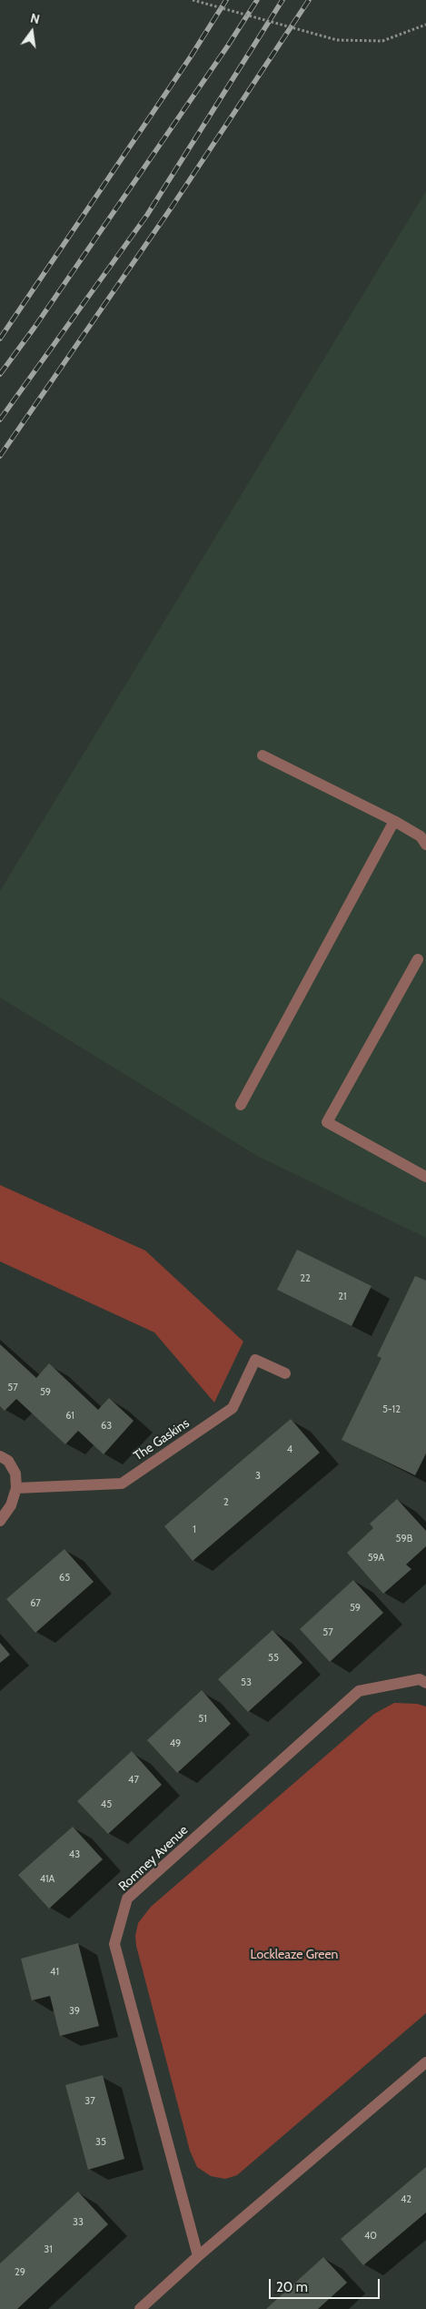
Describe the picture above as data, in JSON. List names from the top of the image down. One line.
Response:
{"streets":{"street":["The Gaskins","Romney Avenue"]},"parks":["Lockleaze Green"],"house_numbers":["22","21","57","59","5-12","61","63","4","3","2","1","59B","59A","65","67","59","57","55","53","51","49","47","45","43","41A","41","39","37","35","42","33","40","31","29"],"scale_bar":"20 m","north":"top"}
